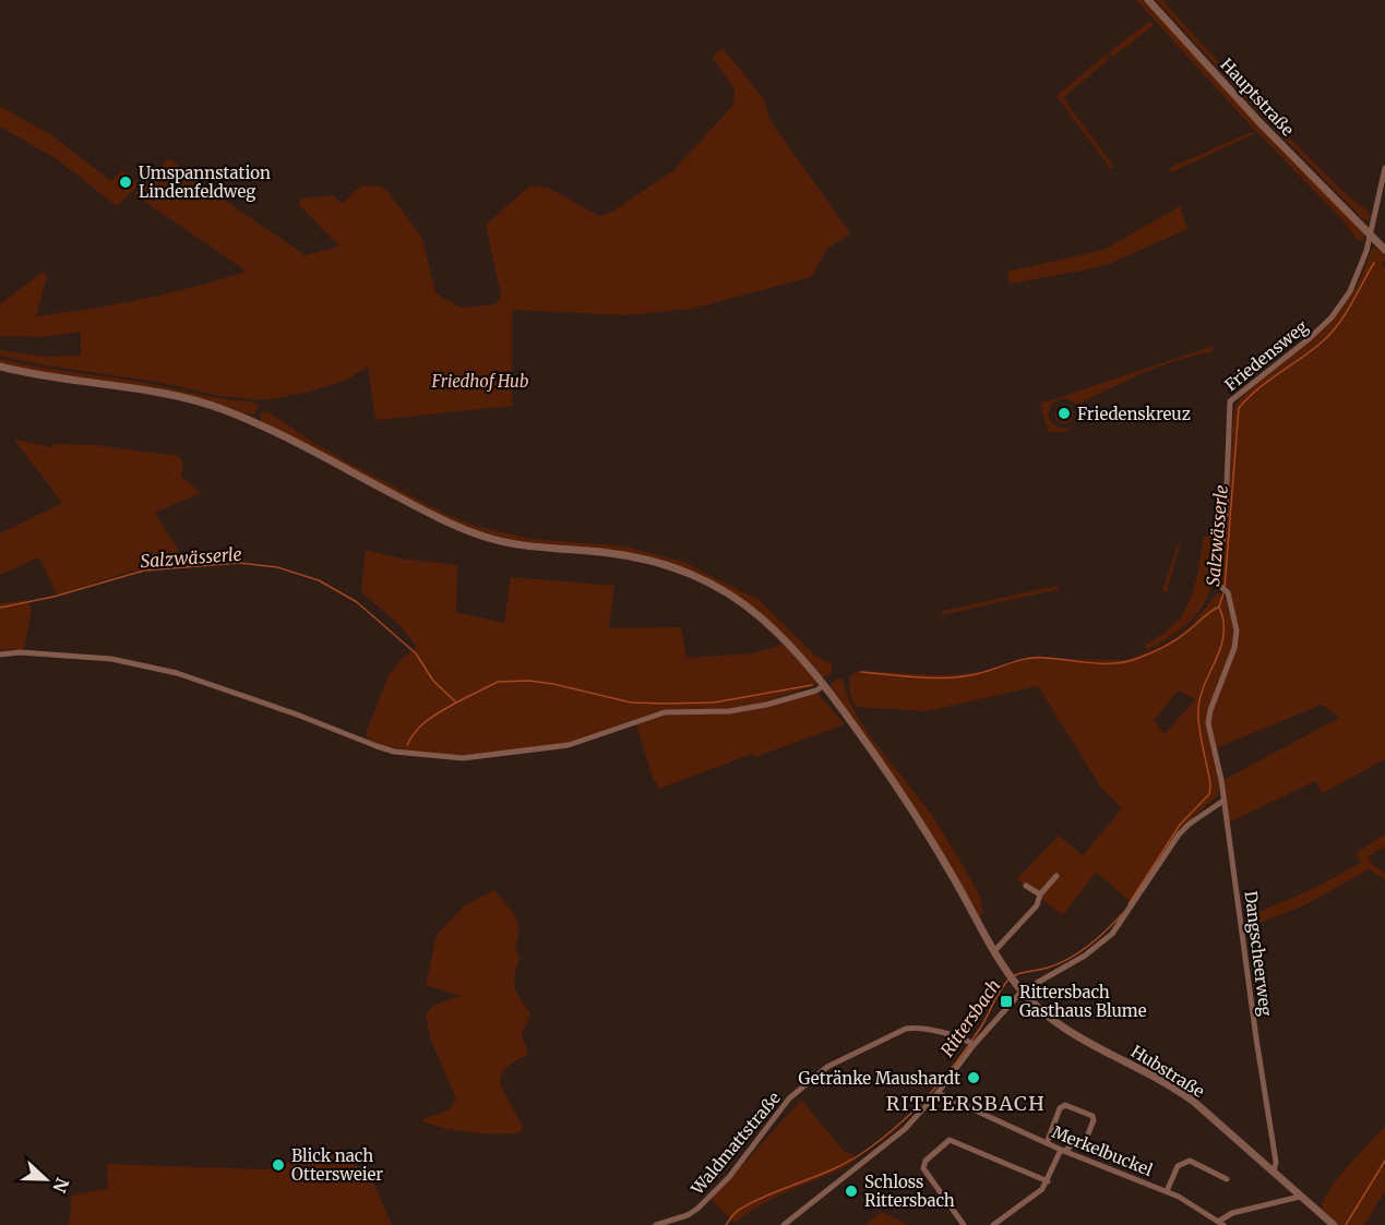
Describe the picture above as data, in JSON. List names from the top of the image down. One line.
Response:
{"streets":{"street":["Hauptstraße","Friedensweg","Dangscheerweg","Hubstraße","Waldmattstraße","Merkelbuckel"]},"crossings":[["Hauptstraße","Friedensweg"],["Friedensweg","Dangscheerweg"],["Dangscheerweg","Hubstraße"],["Hubstraße","Merkelbuckel"]],"districts":["RITTERSBACH"],"water":["Salzwässerle","Rittersbach"],"parks":["Friedhof Hub"],"places":{"other":["Umspannstation Lindenfeldweg","Friedenskreuz","Getränke Maushardt","Blick nach Ottersweier","Schloss Rittersbach"],"transit":["Rittersbach Gasthaus Blume"]},"north":"right"}
